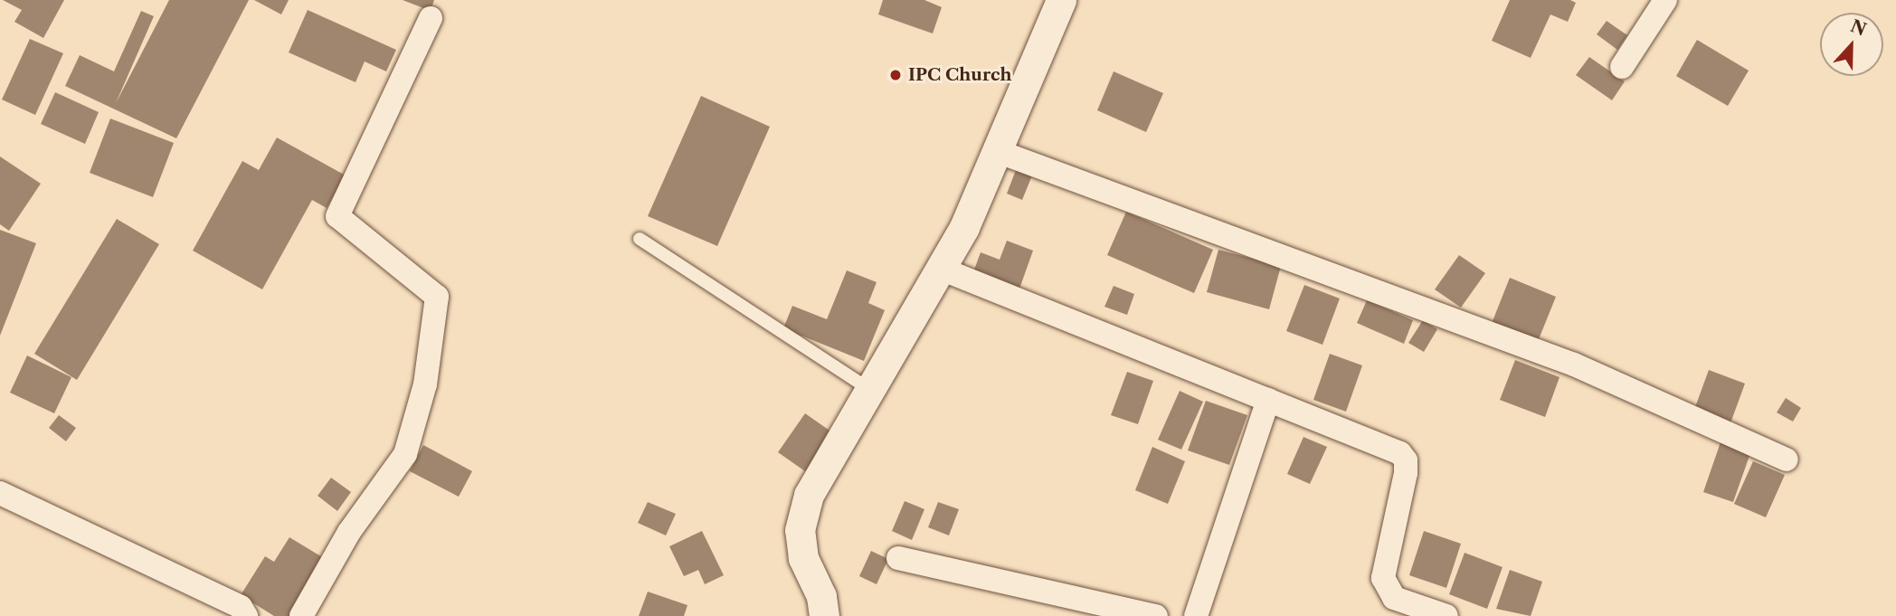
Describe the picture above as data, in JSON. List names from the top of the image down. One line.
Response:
{"places":["IPC Church"],"north":"top"}
